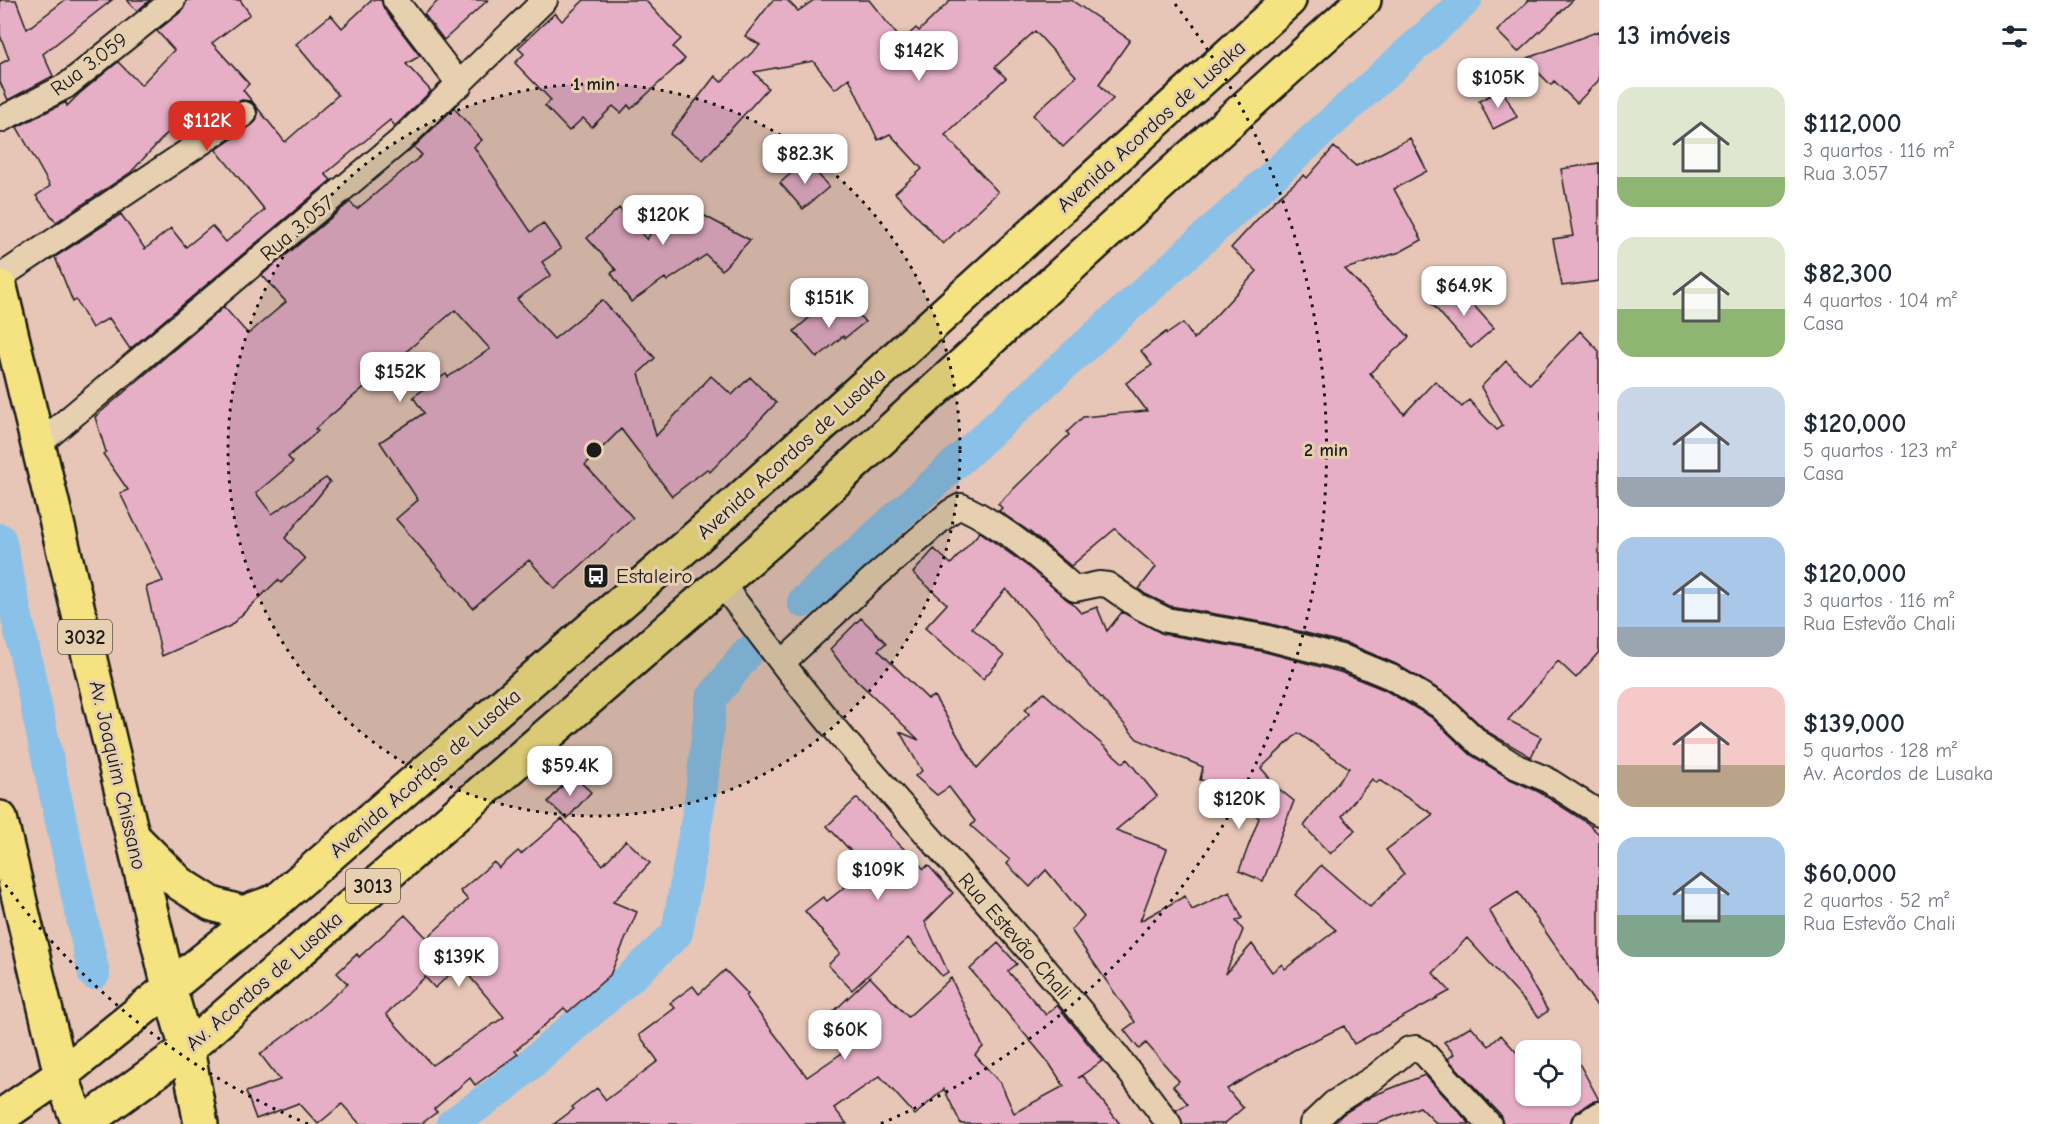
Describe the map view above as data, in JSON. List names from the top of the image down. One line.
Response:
{"streets":{"main road":["Avenida Acordos de Lusaka","3032","Av. Joaquim Chissano","3013","Av. Acordos de Lusaka"],"street":["Rua 3.059","Rua 3.057","Rua Estevão Chali"]},"crossings":[["Avenida Acordos de Lusaka","Av. Joaquim Chissano"],["Rua 3.057","Av. Joaquim Chissano"],["Av. Joaquim Chissano","Av. Acordos de Lusaka"],["Rua Estevão Chali","Av. Acordos de Lusaka"]],"places":{"bus stop":["Estaleiro"]},"page":{"heading":"13 imóveis","price":["$142K","$105K","$112K","$82.3K","$120K","$64.9K","$151K","$152K","$59.4K","$120K","$109K","$139K","$60K"],"list":[{"name":"$112,000","note":"3 quartos · 116 m² · Rua 3.057"},{"name":"$82,300","note":"4 quartos · 104 m² · Casa"},{"name":"$120,000","note":"5 quartos · 123 m² · Casa"},{"name":"$120,000","note":"3 quartos · 116 m² · Rua Estevão Chali"},{"name":"$139,000","note":"5 quartos · 128 m² · Av. Acordos de Lusaka"},{"name":"$60,000","note":"2 quartos · 52 m² · Rua Estevão Chali"}]},"rings":["1 min","2 min"]}
